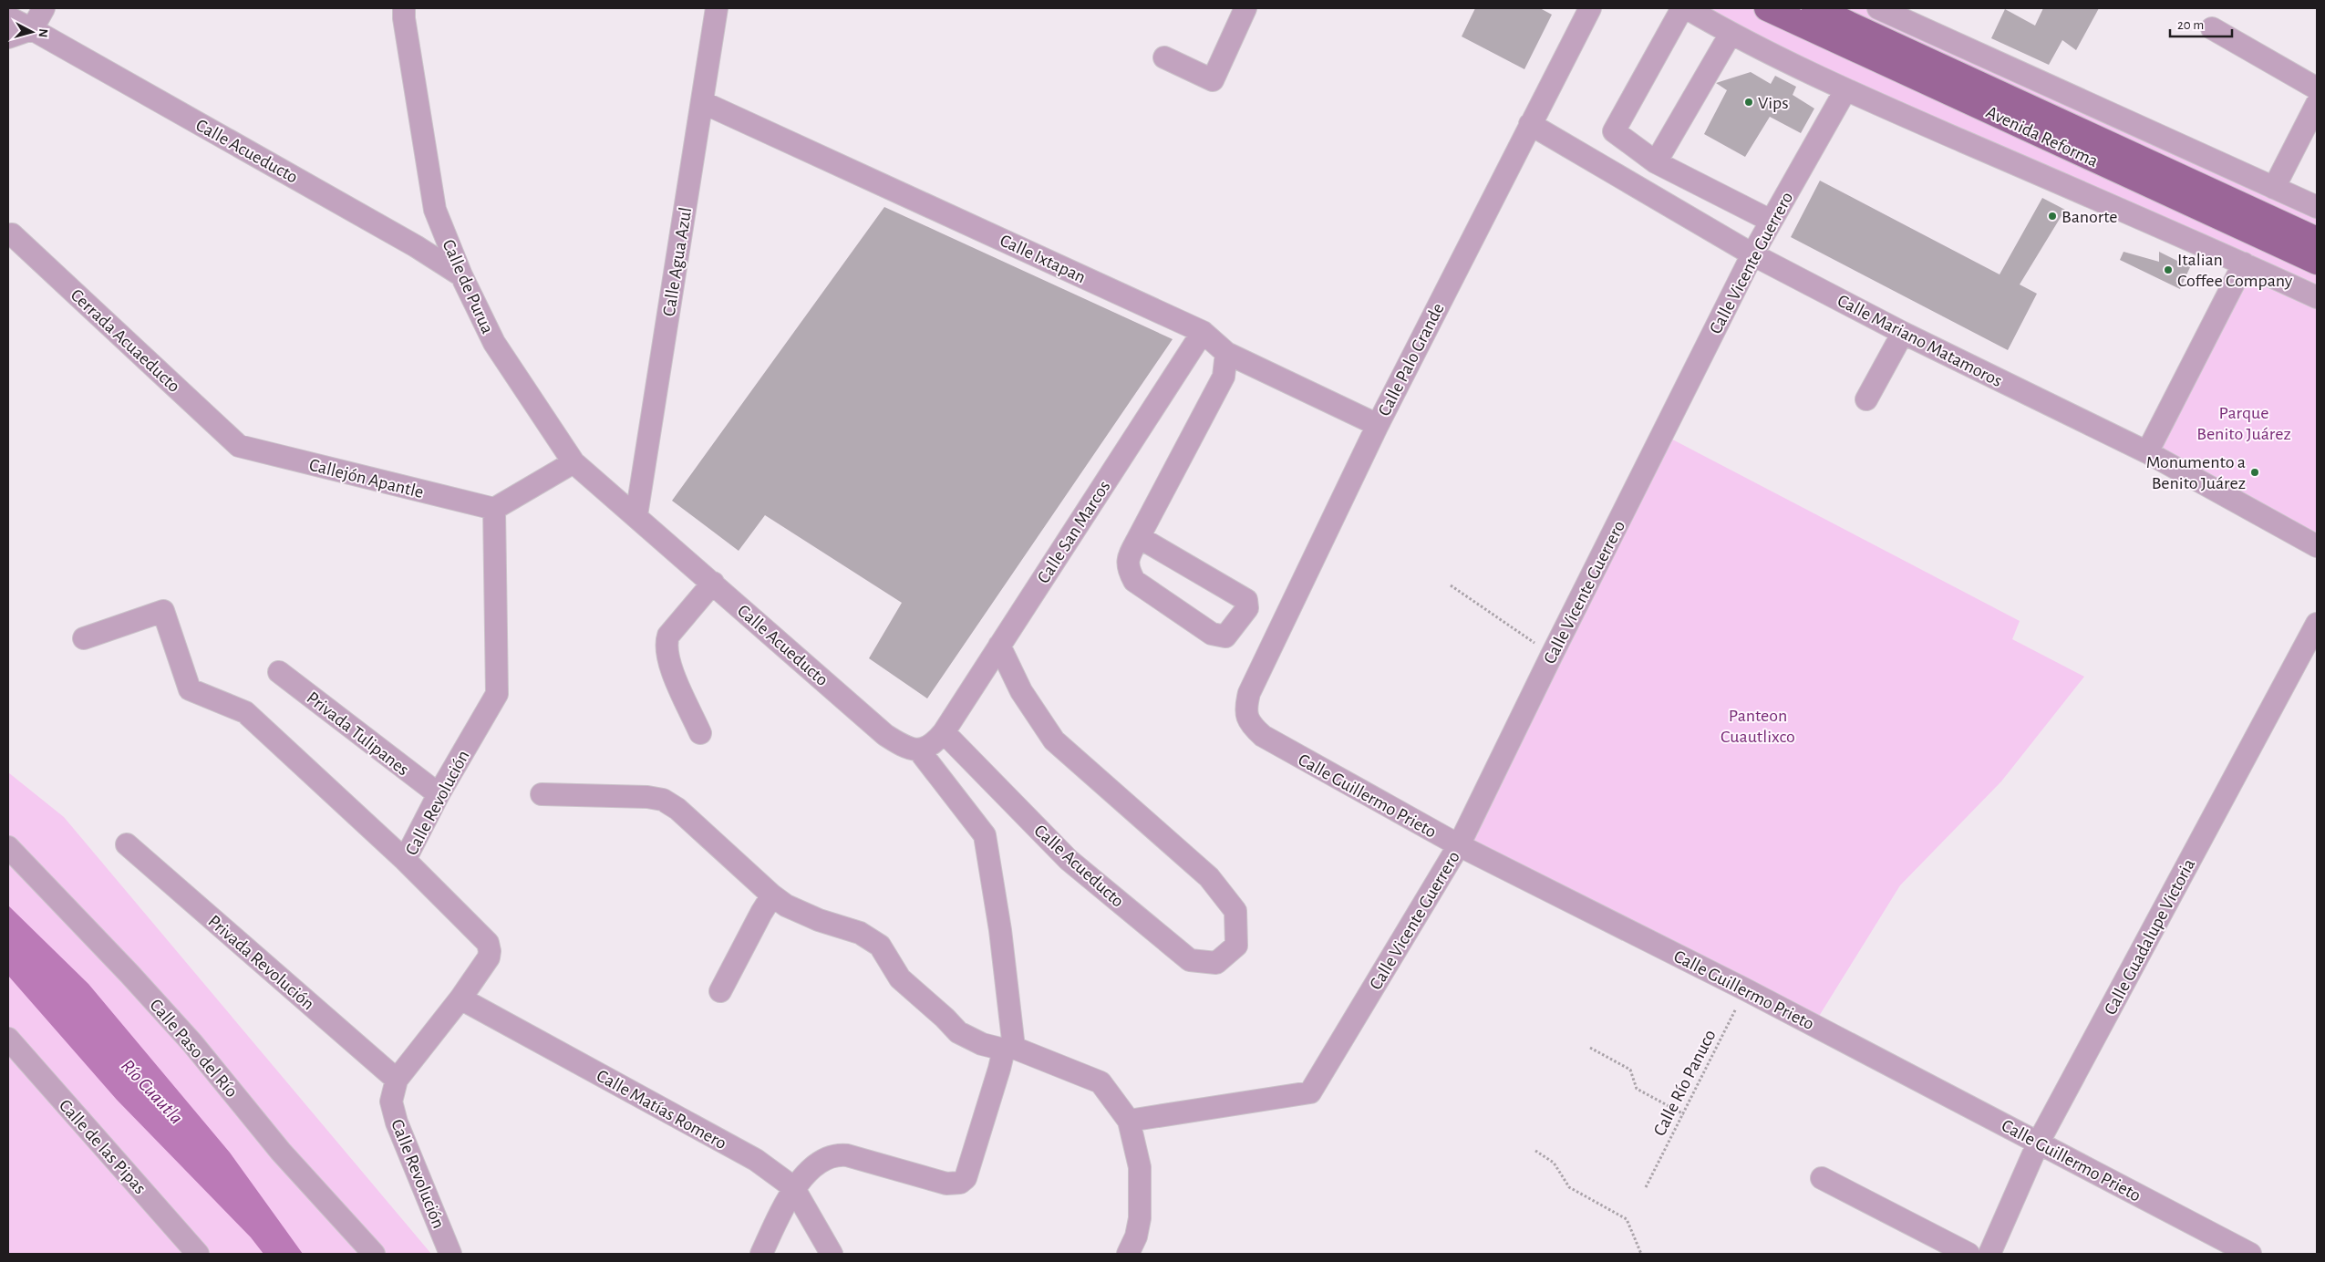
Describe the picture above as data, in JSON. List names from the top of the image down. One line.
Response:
{"streets":{"main road":["Avenida Reforma"],"street":["Calle Acueducto","Calle Ixtapan","Calle Agua Azul","Calle Vicente Guerrero","Calle de Purua","Cerrada Acuaeducto","Calle Mariano Matamoros","Calle Palo Grande","Callejón Apantle","Calle San Marcos","Privada Tulipanes","Calle Guillermo Prieto","Calle Revolución","Calle Guadalupe Victoria","Privada Revolución","Calle Paso del Río","Calle Matías Romero","Calle de las Pipas"],"path":["Calle Río Panuco"]},"crossings":[["Calle Acueducto","Calle Agua Azul"],["Calle Acueducto","Calle de Purua"],["Calle Acueducto","Calle San Marcos"],["Calle Ixtapan","Calle Agua Azul"],["Calle Ixtapan","Calle Palo Grande"],["Calle Ixtapan","Calle San Marcos"],["Calle Agua Azul","Calle de Purua"],["Calle Vicente Guerrero","Calle Mariano Matamoros"],["Calle Vicente Guerrero","Calle Guillermo Prieto"],["Cerrada Acuaeducto","Callejón Apantle"],["Calle Mariano Matamoros","Calle Palo Grande"],["Calle Palo Grande","Calle Guillermo Prieto"],["Callejón Apantle","Calle Revolución"],["Privada Tulipanes","Calle Revolución"],["Calle Guillermo Prieto","Calle Guadalupe Victoria"],["Calle Guillermo Prieto","Calle Río Panuco"],["Calle Revolución","Privada Revolución"],["Calle Revolución","Calle Matías Romero"]],"water":["Río Cuautla"],"parks":["Parque Benito Juárez","Panteon Cuautlixco"],"places":["Vips","Banorte","Italian Coffee Company","Monumento a Benito Juárez"],"scale_bar":"20 m","north":"right"}
